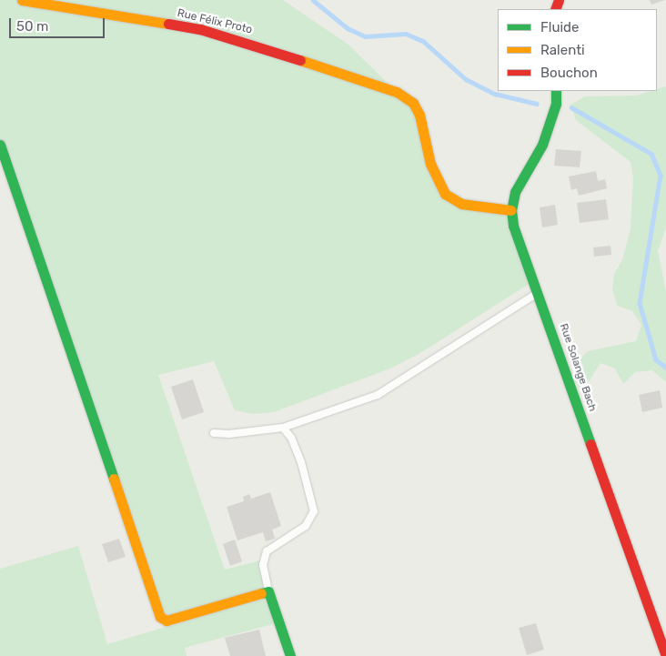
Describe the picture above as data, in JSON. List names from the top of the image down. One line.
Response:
{"streets":{"street":["Rue Félix Proto","Rue Solange Bach"]},"crossings":[["Rue Félix Proto","Rue Solange Bach"]],"legend":["Fluide","Ralenti","Bouchon"],"scale_bar":"50 m"}
